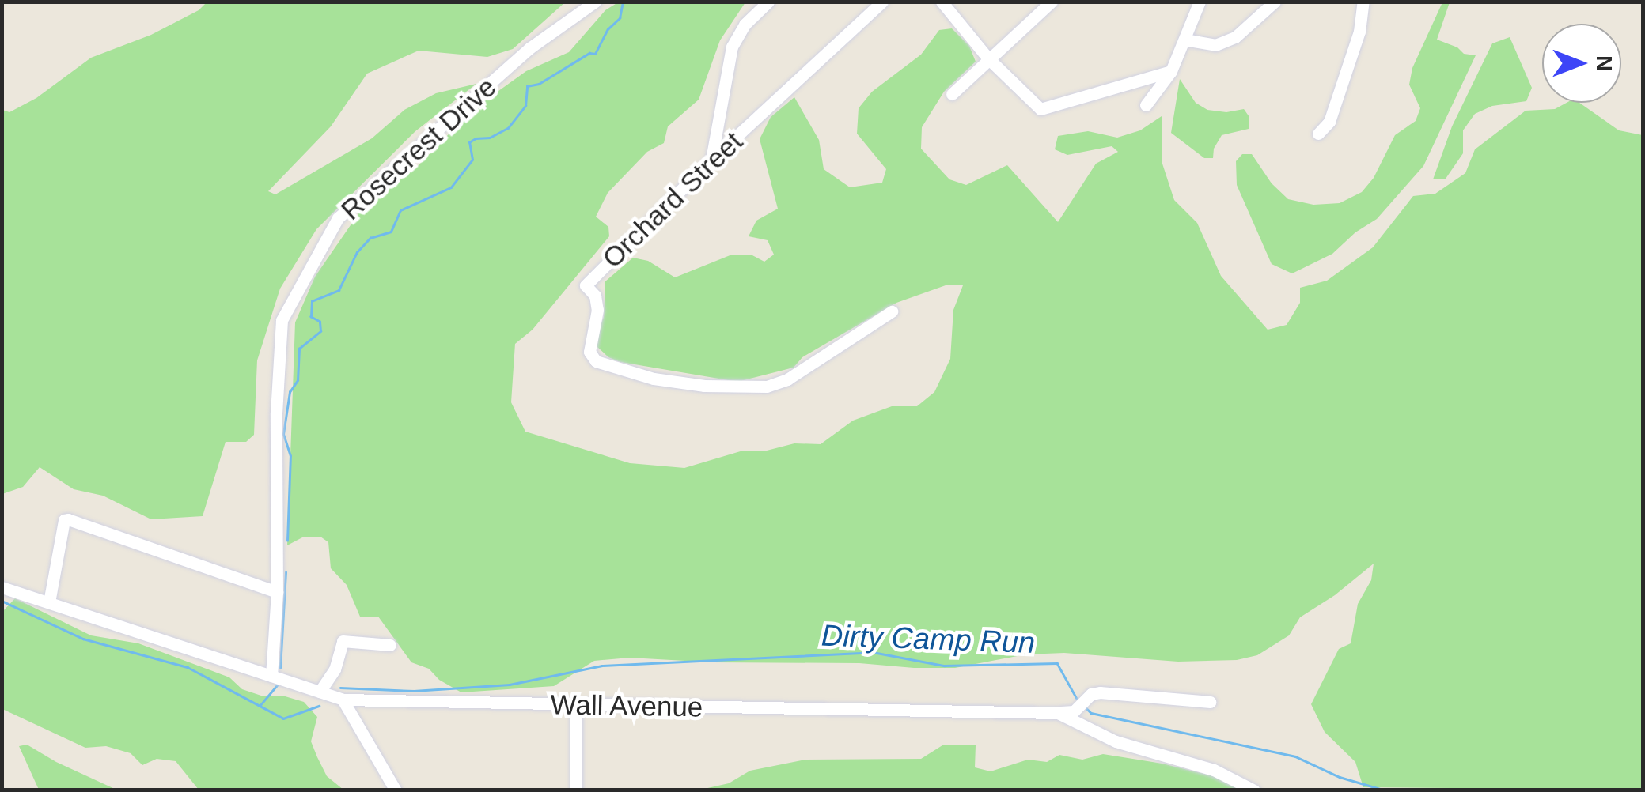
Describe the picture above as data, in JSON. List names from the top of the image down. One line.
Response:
{"streets":{"street":["Rosecrest Drive","Orchard Street","Wall Avenue"]},"crossings":[["Rosecrest Drive","Wall Avenue"]],"water":["Dirty Camp Run"],"north":"right"}
